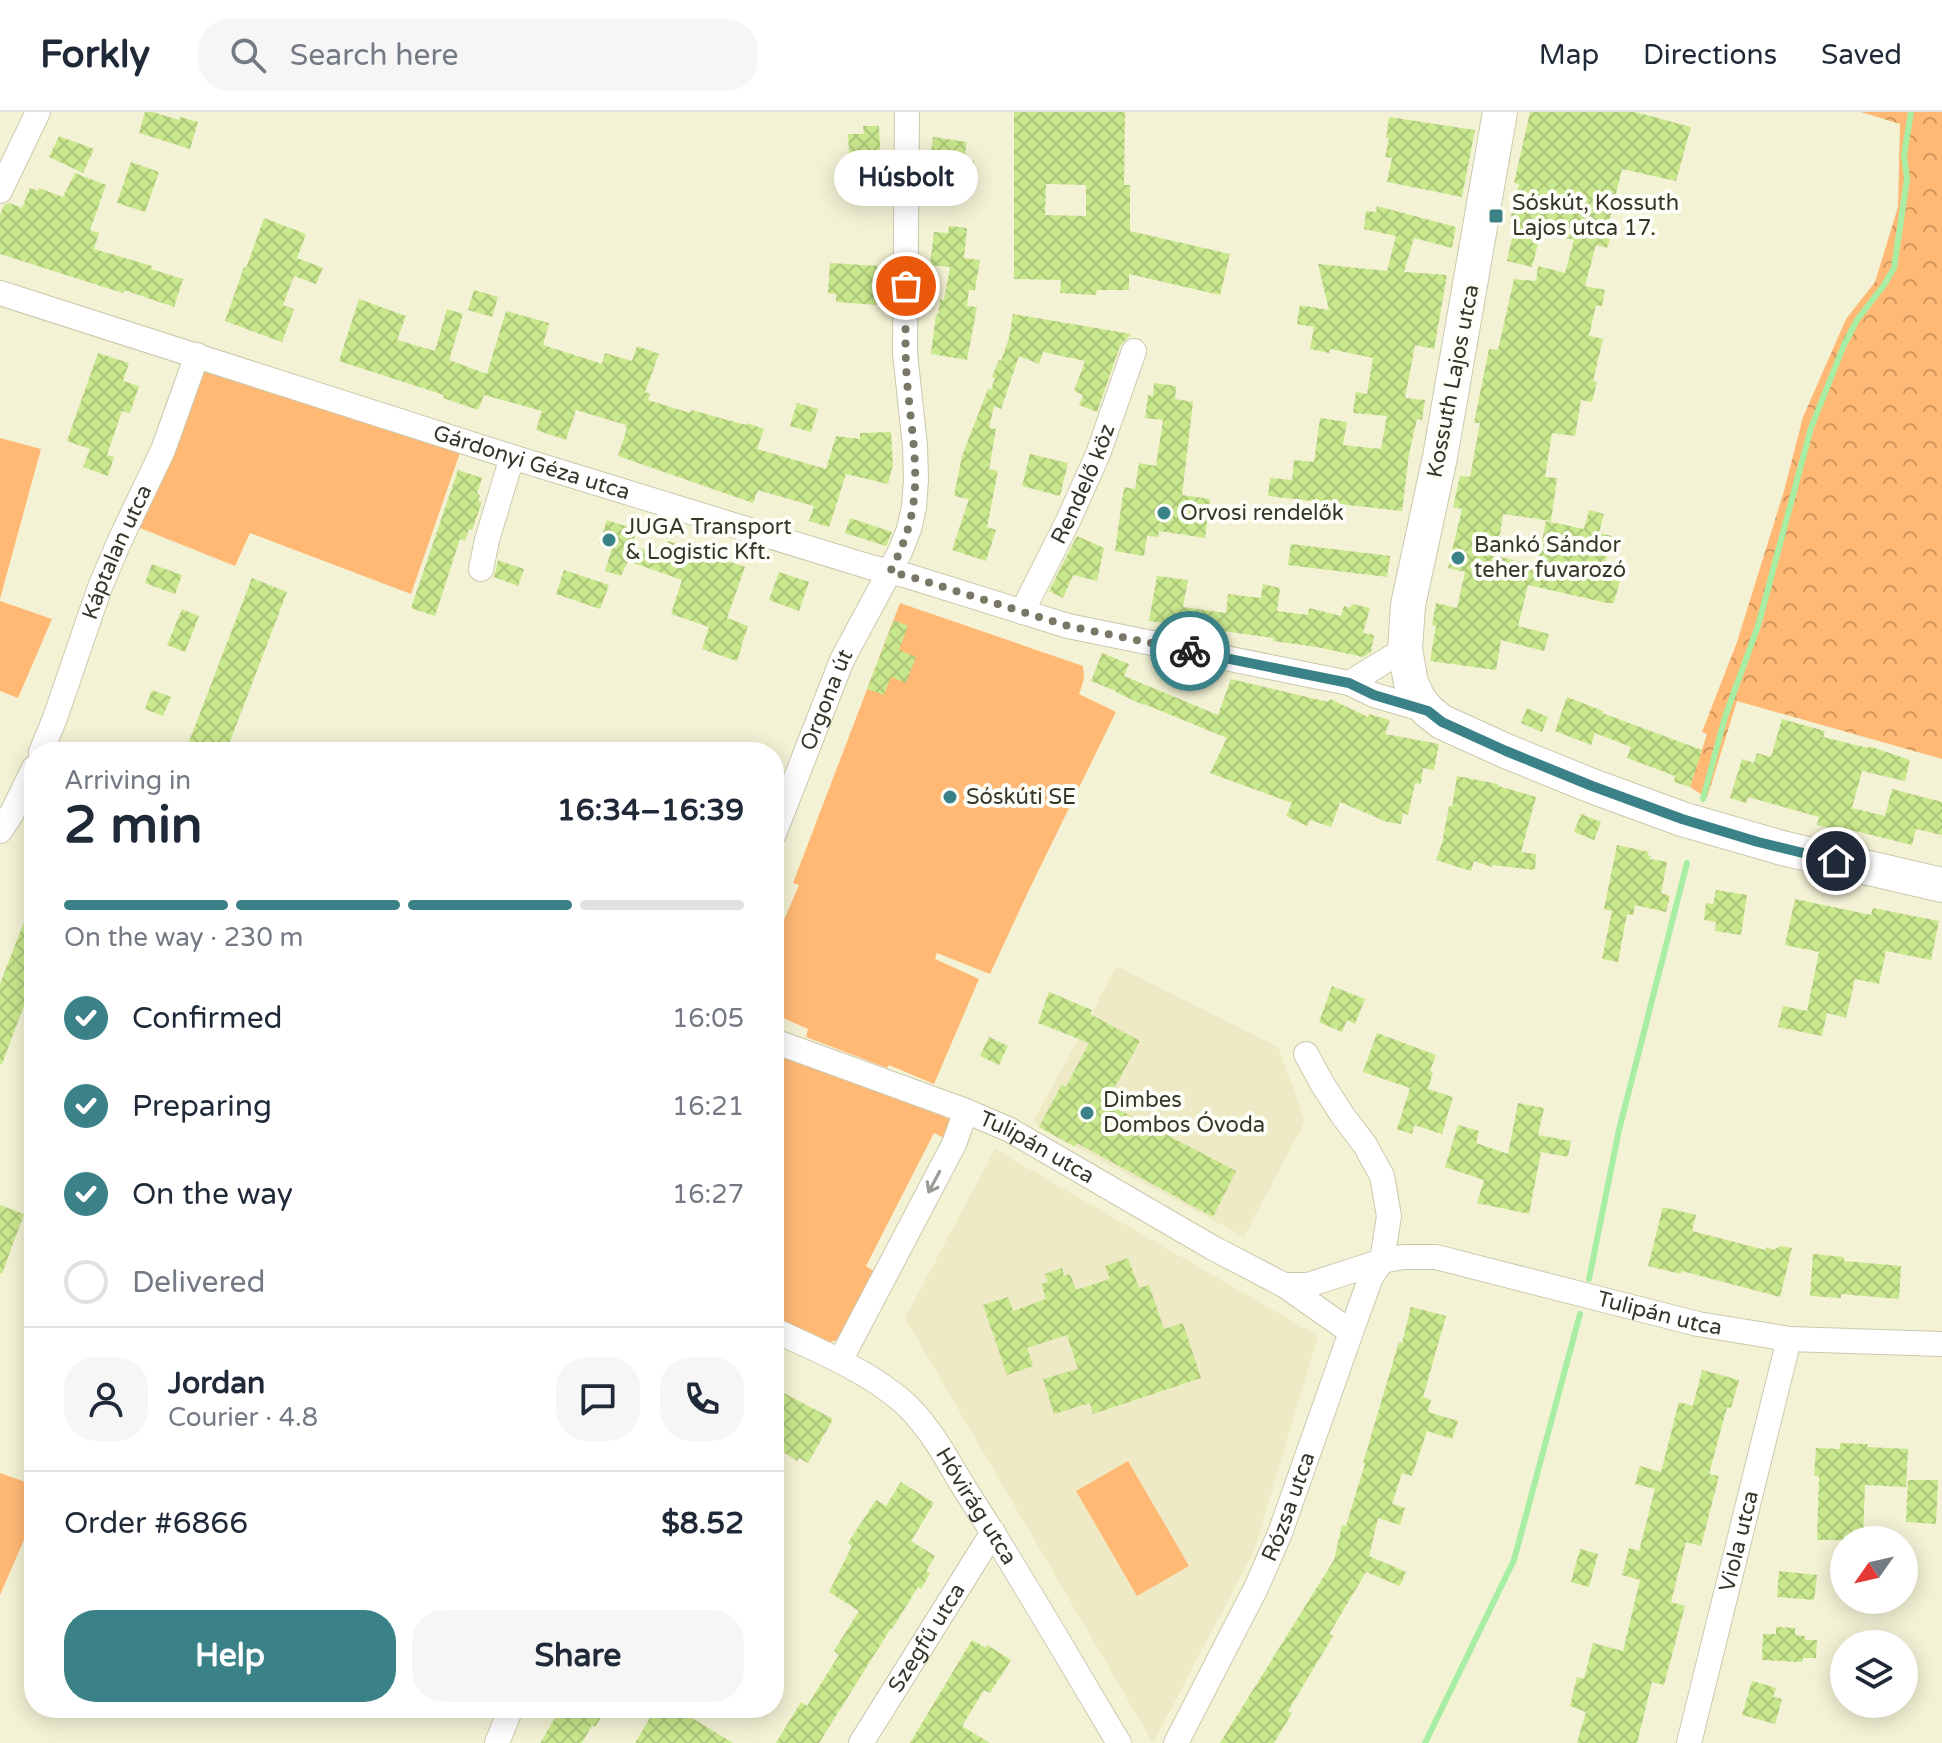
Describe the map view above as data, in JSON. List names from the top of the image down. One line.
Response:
{"streets":{"street":["Kossuth Lajos utca","Gárdonyi Géza utca","Rendelő köz","Káptalan utca","Orgona út","Tulipán utca","Rózsa utca","Hóvirág utca","Viola utca","Szegfű utca"]},"crossings":[["Kossuth Lajos utca","Gárdonyi Géza utca"],["Gárdonyi Géza utca","Rendelő köz"],["Gárdonyi Géza utca","Káptalan utca"],["Gárdonyi Géza utca","Orgona út"],["Tulipán utca","Rózsa utca"],["Tulipán utca","Viola utca"],["Hóvirág utca","Szegfű utca"]],"places":{"transit":["Sóskút, Kossuth Lajos utca 17."],"other":["Húsbolt","Orvosi rendelők","JUGA Transport & Logistic Kft.","Bankó Sándor teher fuvarozó","Sóskúti SE","Dimbes Dombos Óvoda"]},"north":"bottom left","page":{"header":"Forkly","search":"Search here","nav":["Map","Directions","Saved"],"bubble":"Húsbolt","heading":["2 min","Arriving in","16:34–16:39"],"panel":["Jordan","Courier · 4.8","Order #6866","$8.52"],"bar":"On the way · 230 m","list":[["Confirmed","16:05"],["Preparing","16:21"],["On the way","16:27"],"Delivered"],"buttons":["Help","Share"]}}
